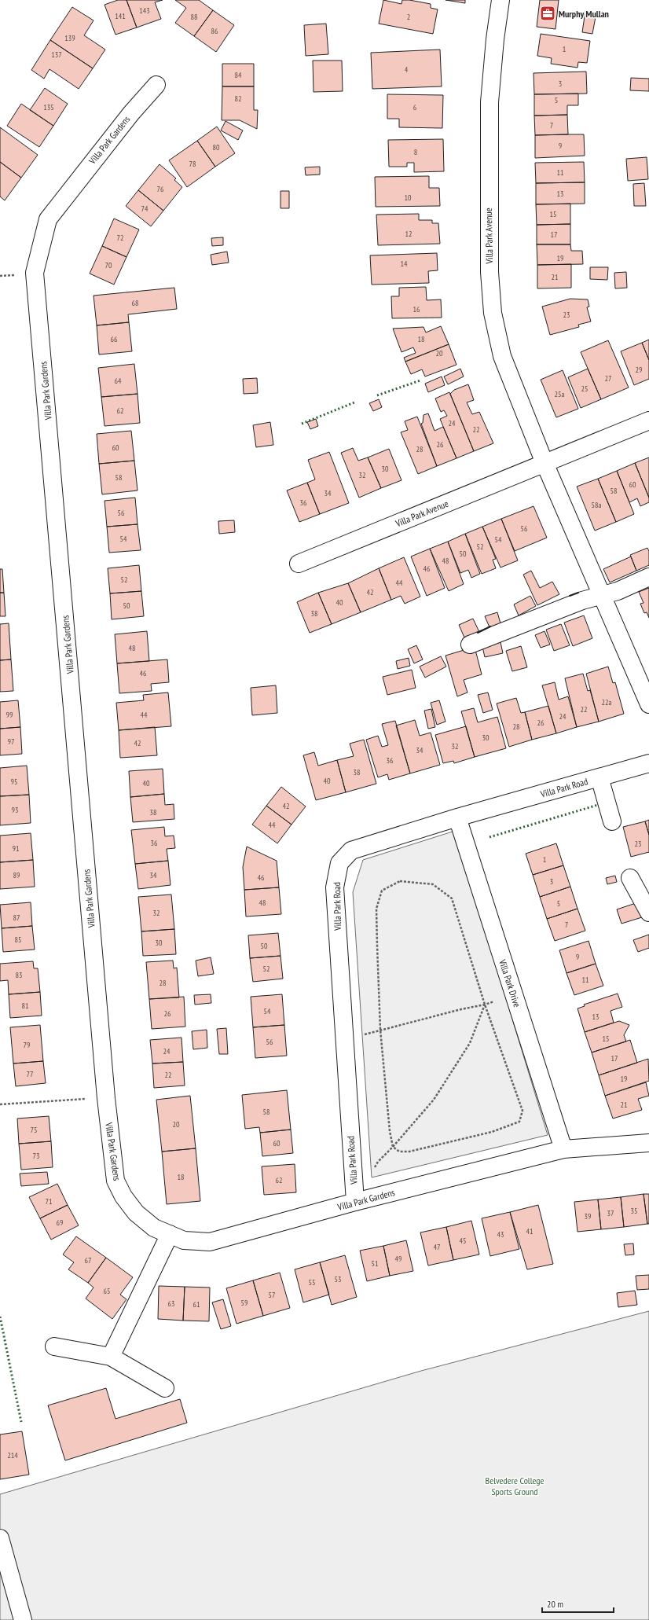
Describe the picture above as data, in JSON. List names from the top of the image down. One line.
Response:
{"streets":{"street":["Villa Park Gardens","Villa Park Avenue","Villa Park Road","Villa Park Drive"]},"crossings":[["Villa Park Gardens","Villa Park Road"],["Villa Park Gardens","Villa Park Drive"],["Villa Park Road","Villa Park Drive"]],"parks":["Belvedere College Sports Ground"],"places":{"office":["Murphy Mullan"]},"house_numbers":["143","141","88","2","86","139","1","137","4","84","3","82","5","135","6","7","9","80","8","78","11","76","13","10","74","15","12","17","72","19","14","70","21","68","16","23","66","18","20","29","27","64","25","25a","62","24","22","26","60","28","30","32","58","60","58","34","36","58a","56","56","54","54","52","50","48","46","52","44","42","40","50","38","48","46","22a","22","99","44","24","26","28","30","97","42","32","34","36","38","40","95","40","42","93","38","44","36","23","91","1","89","34","46","3","48","5","32","87","7","85","30","50","9","52","83","11","28","81","54","26","13","15","56","79","24","17","77","22","19","21","58","20","75","60","73","18","62","71","35","37","39","69","41","43","45","47","49","67","51","53","55","65","57","59","63","61","214"],"scale_bar":"20 m"}
